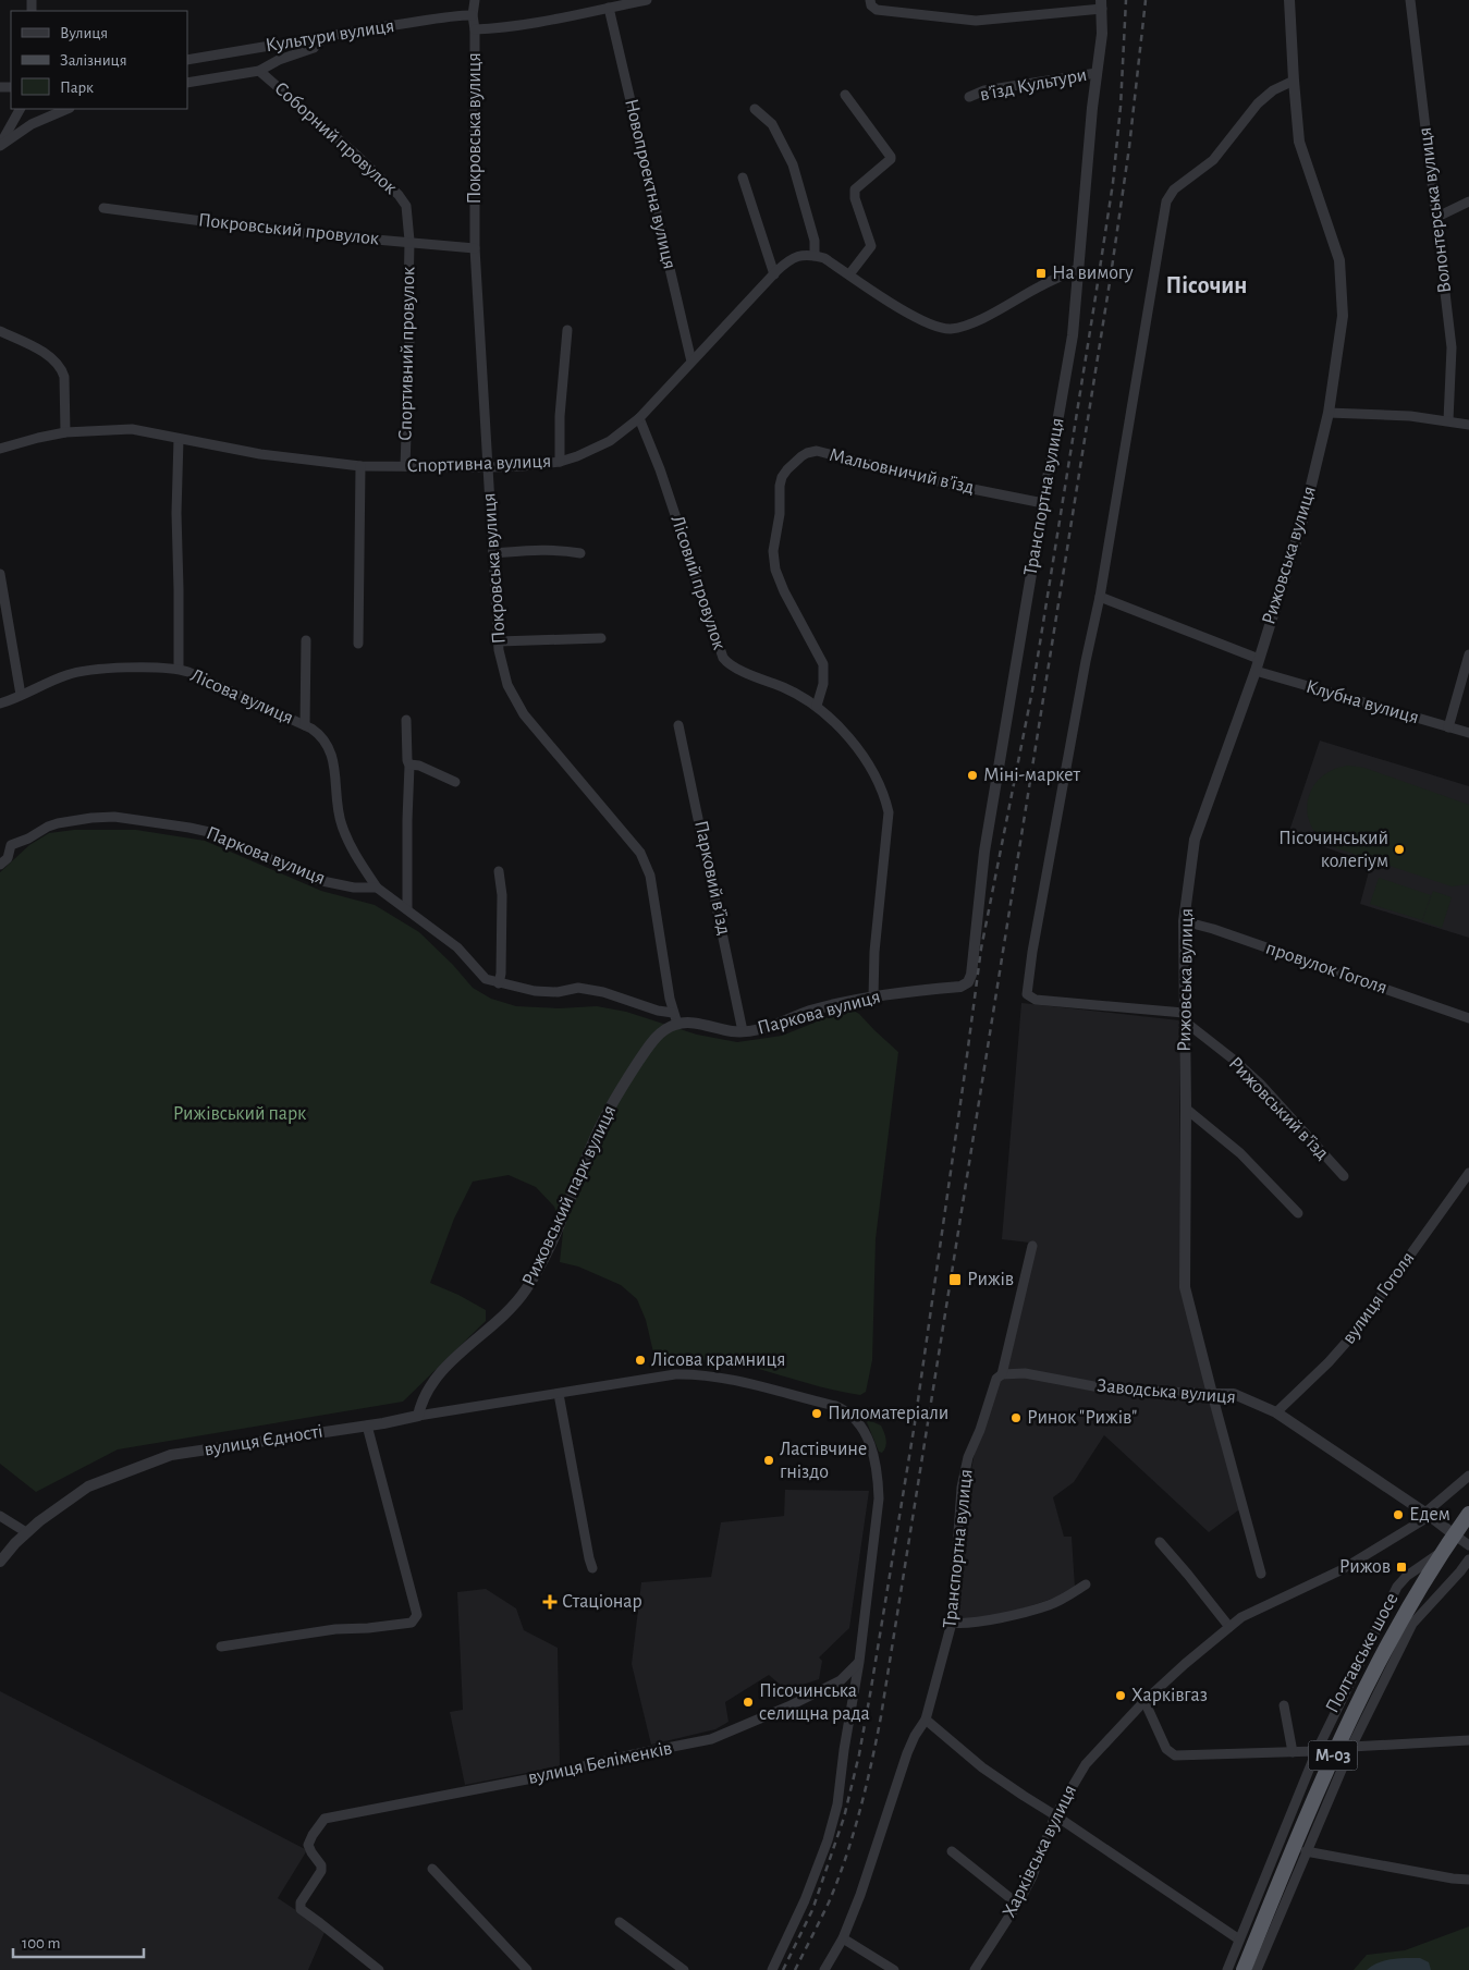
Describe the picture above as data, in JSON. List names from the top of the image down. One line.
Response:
{"streets":{"highway":["Полтавське шосе","М-03"],"street":["Культури вулиця","в’їзд Культури","Покровська вулиця","Соборний провулок","Новопроектна вулиця","Волонтерська вулиця","Покровський провулок","Спортивний провулок","Спортивна вулиця","Мальовничий в’їзд","Транспортна вулиця","Рижовська вулиця","Лісовий провулок","Лісова вулиця","Клубна вулиця","Паркова вулиця","Парковий в’їзд","провулок Гоголя","Рижовський в’їзд","Рижовський парк вулиця","вулиця Гоголя","Заводська вулиця","вулиця Єдності","вулиця Беліменків","Харківська вулиця"]},"crossings":[["Культури вулиця","Покровська вулиця"],["Культури вулиця","Соборний провулок"],["в’їзд Культури","Транспортна вулиця"],["Покровська вулиця","Покровський провулок"],["Покровська вулиця","Спортивна вулиця"],["Покровська вулиця","Паркова вулиця"],["Покровська вулиця","Рижовський парк вулиця"],["Соборний провулок","Покровський провулок"],["Соборний провулок","Спортивний провулок"],["Новопроектна вулиця","Спортивна вулиця"],["Покровський провулок","Спортивний провулок"],["Спортивний провулок","Спортивна вулиця"],["Спортивна вулиця","Лісовий провулок"],["Мальовничий в’їзд","Транспортна вулиця"],["Мальовничий в’їзд","Лісовий провулок"],["Транспортна вулиця","Паркова вулиця"],["Транспортна вулиця","Заводська вулиця"],["Рижовська вулиця","Клубна вулиця"],["Рижовська вулиця","провулок Гоголя"],["Рижовська вулиця","Рижовський в’їзд"],["Рижовська вулиця","Заводська вулиця"],["Лісовий провулок","Паркова вулиця"],["Лісова вулиця","Паркова вулиця"],["Паркова вулиця","Парковий в’їзд"],["Паркова вулиця","Рижовський парк вулиця"],["Рижовський парк вулиця","вулиця Єдності"],["вулиця Гоголя","Заводська вулиця"],["Заводська вулиця","Полтавське шосе"],["Заводська вулиця","Харківська вулиця"],["вулиця Єдності","вулиця Беліменків"]],"districts":["Пісочин"],"parks":["Рижівський парк"],"places":{"transit":["На вимогу","Рижів","Рижов"],"other":["Міні-маркет","Пісочинський колегіум","Лісова крамниця","Пиломатеріали","Ринок \"Рижів\"","Ластівчине гніздо","Едем","Харківгаз","Пісочинська селищна рада"],"health":["Стаціонар"]},"legend":["Вулиця","Залізниця","Парк"],"scale_bar":"100 m"}
